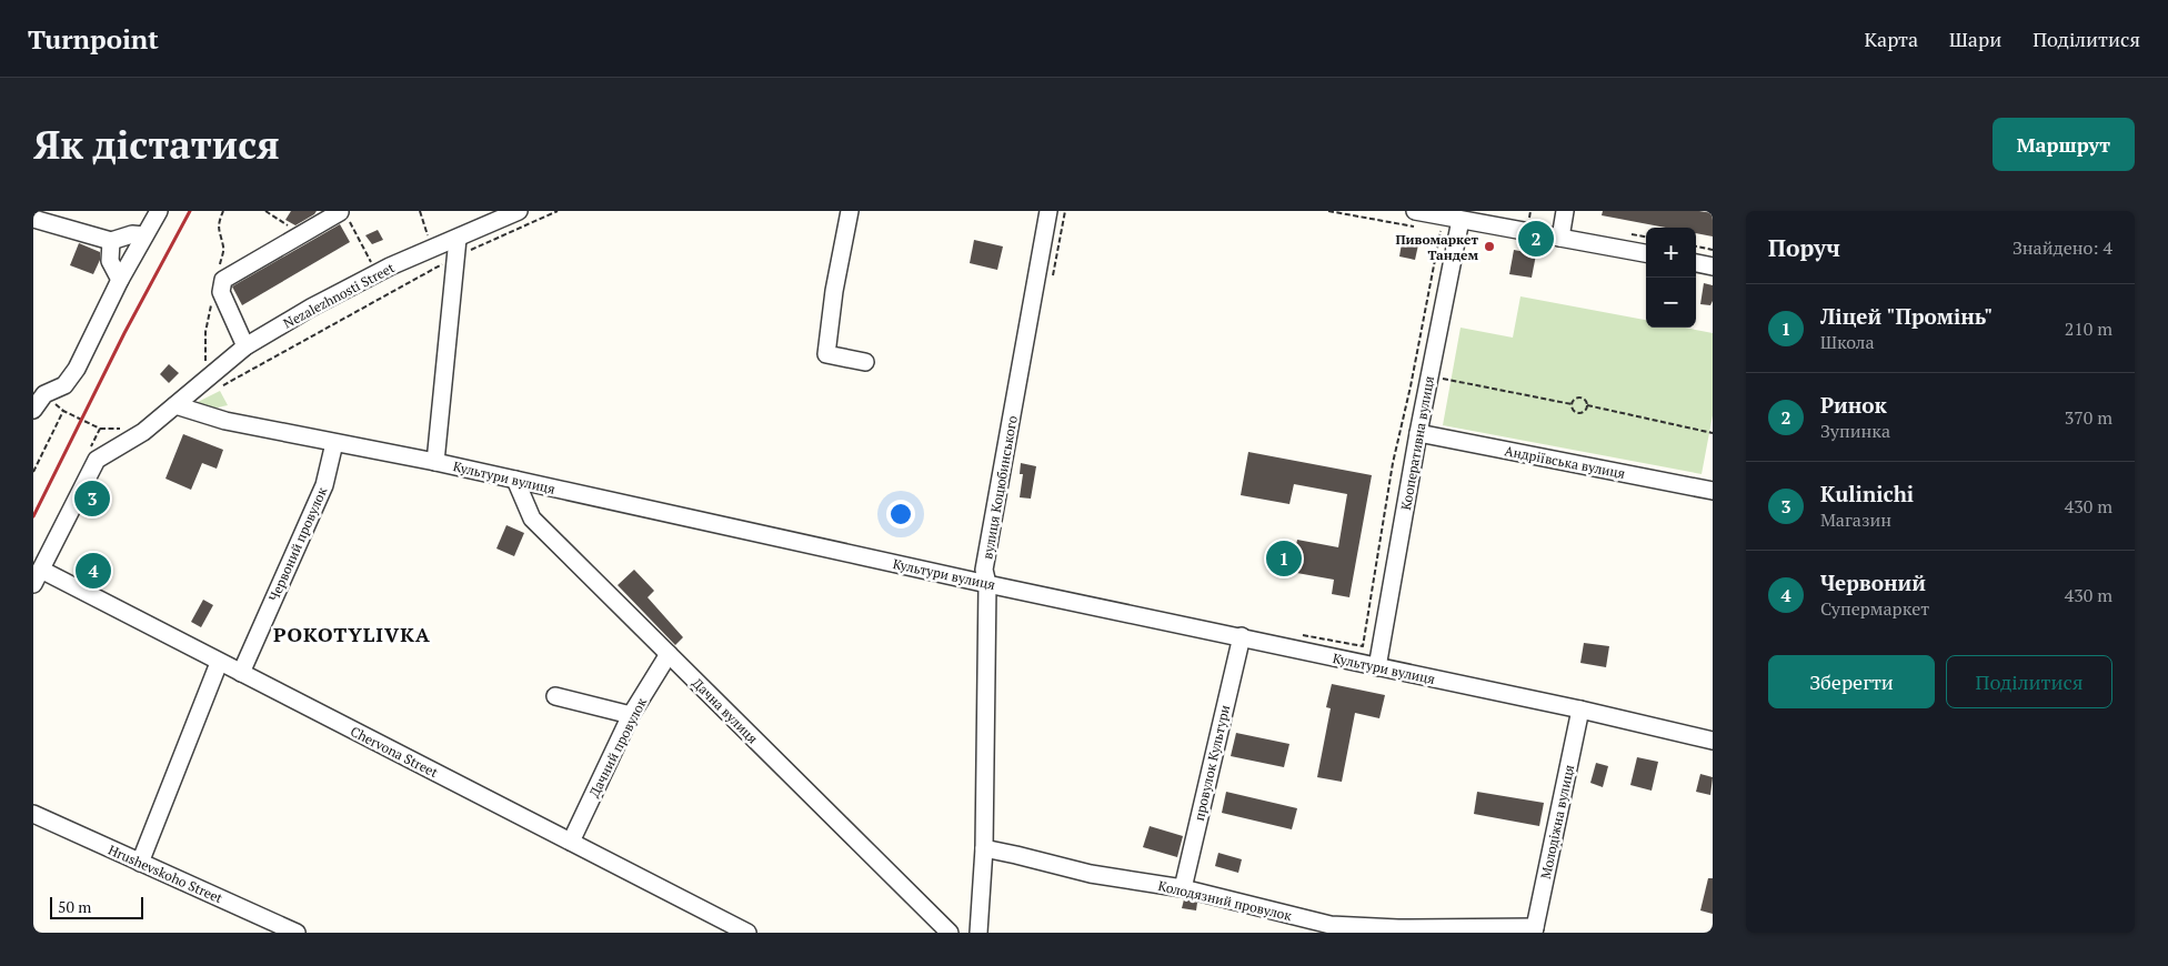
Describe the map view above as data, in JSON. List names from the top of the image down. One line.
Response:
{"streets":{"street":["Nezalezhnosti Street","Кооперативна вулиця","Андріївська вулиця","Культури вулиця","вулиця Коцюбинського","Червоний провулок","Дачна вулиця","Дачний провулок","Chervona Street","провулок Культури","Молодіжна вулиця","Hrushevskoho Street","Колодязний провулок"]},"crossings":[["Nezalezhnosti Street","Культури вулиця"],["Кооперативна вулиця","Андріївська вулиця"],["Кооперативна вулиця","Культури вулиця"],["Культури вулиця","вулиця Коцюбинського"],["Культури вулиця","Червоний провулок"],["Культури вулиця","Дачна вулиця"],["Культури вулиця","провулок Культури"],["Культури вулиця","Молодіжна вулиця"],["вулиця Коцюбинського","Колодязний провулок"],["Червоний провулок","Chervona Street"],["Дачна вулиця","Дачний провулок"],["Дачний провулок","Chervona Street"],["провулок Культури","Колодязний провулок"],["Молодіжна вулиця","Колодязний провулок"]],"districts":["POKOTYLIVKA"],"places":["Пивомаркет Тандем"],"scale_bar":"50 m","page":{"header":"Turnpoint","nav":["Карта","Шари","Поділитися"],"buttons":["Маршрут",["Зберегти","Поділитися"]],"title":"Як дістатися","heading":["Поруч","Знайдено: 4"],"pins":["2","3","1","4"],"map_buttons":["+","−"],"list":[{"mark":"1","name":"Ліцей \"Промінь\"","note":"Школа","value":"210 m"},{"mark":"2","name":"Ринок","note":"Зупинка","value":"370 m"},{"mark":"3","name":"Kulinichi","note":"Магазин","value":"430 m"},{"mark":"4","name":"Червоний","note":"Супермаркет","value":"430 m"}],"scale":"50 m"}}
